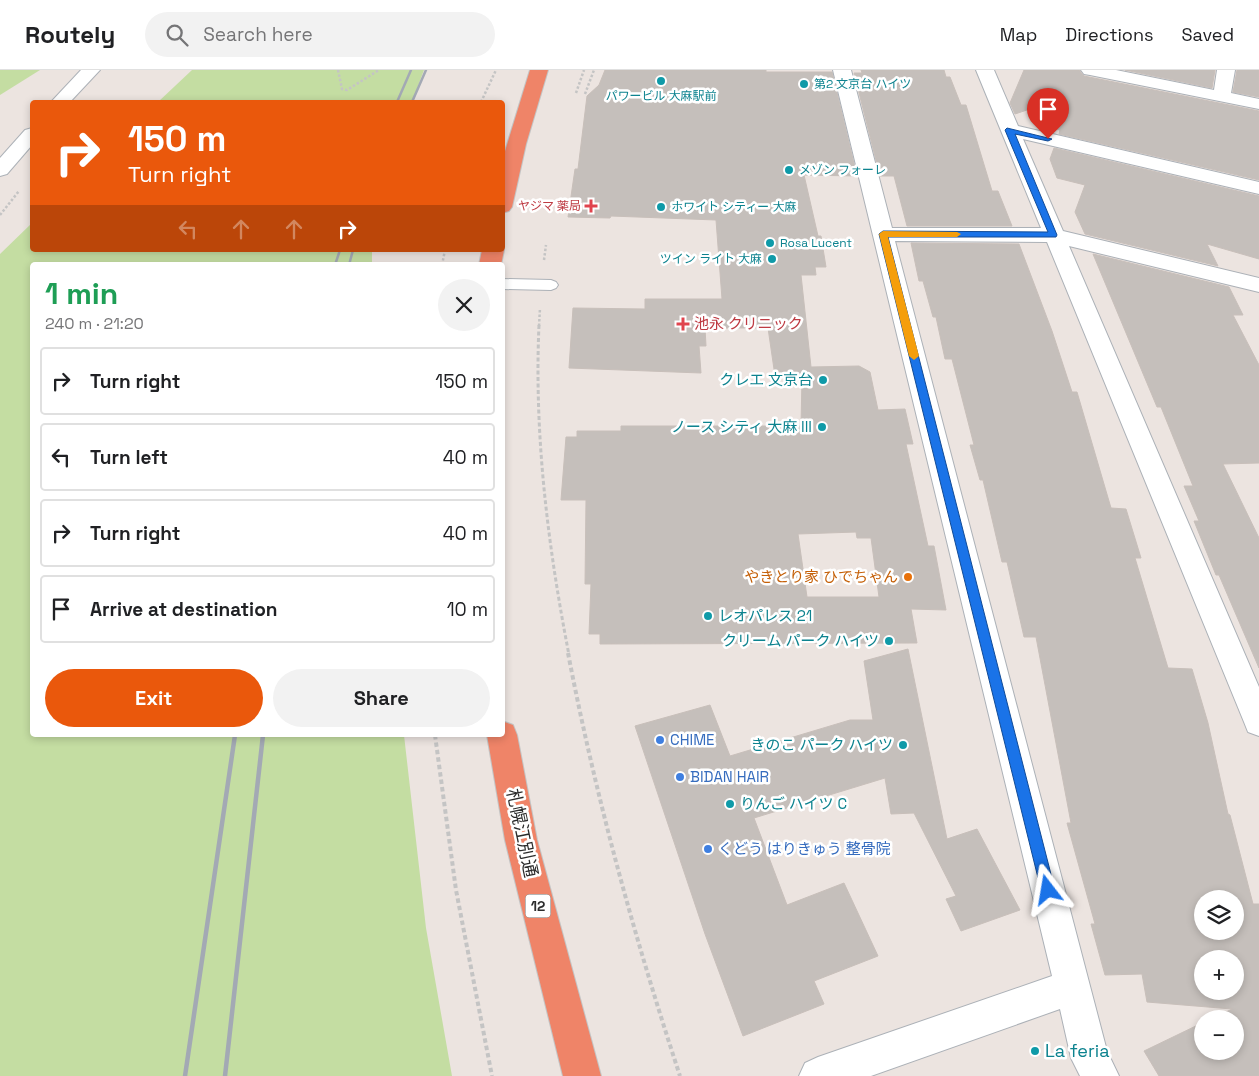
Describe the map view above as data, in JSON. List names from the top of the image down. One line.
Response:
{"streets":{"highway":["札幌江別通","12"]},"places":{"other":["パワービル 大麻駅前","第2 文京台 ハイツ","メゾン フォーレ","ホワイト シティー 大麻","Rosa Lucent","ツイン ライト 大麻","クレエ 文京台","ノース シティ 大麻 III","やきとり家 ひでちゃん","レオパレス 21","クリーム パーク ハイツ","CHIME","きのこ パーク ハイツ","BIDAN HAIR","りんご ハイツ C","くどう はりきゅう 整骨院","La feria"],"health":["ヤジマ 薬局","池永 クリニック"]},"page":{"header":"Routely","search":"Search here","nav":["Map","Directions","Saved"],"turn":["150 m","Turn right"],"heading":["1 min","240 m · 21:20"],"list":[{"name":"Turn right","value":"150 m"},{"name":"Turn left","value":"40 m"},{"name":"Turn right","value":"40 m"},{"name":"Arrive at destination","value":"10 m"}],"buttons":["Exit","Share"],"map_buttons":["+","−"]}}
